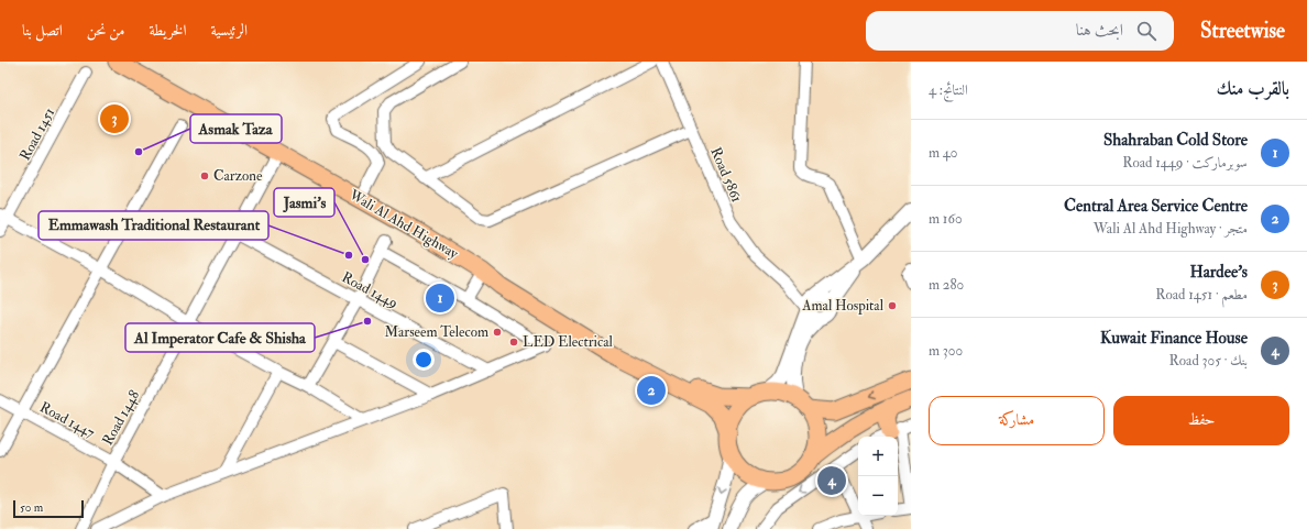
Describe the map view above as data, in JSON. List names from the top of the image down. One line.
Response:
{"streets":{"main road":["Wali Al Ahd Highway"],"street":["Road 1451","Road 5861","Road 1449","Road 1448","Road 1447"]},"crossings":[["Wali Al Ahd Highway","Road 1448"],["Road 1449","Road 1448"],["Road 1448","Road 1447"]],"places":["Asmak Taza","Carzone","Emmawash Traditional Restaurant","Jasmi's","Amal Hospital","Al Imperator Cafe & Shisha","Marseem Telecom","LED Electrical"],"scale_bar":"50 m","page":{"header":"Streetwise","search":"ابحث هنا","nav":["الرئيسية","الخريطة","من نحن","اتصل بنا"],"heading":["بالقرب منك","النتائج: 4"],"pins":["3","1","2","4"],"list":[{"mark":"1","name":"Shahraban Cold Store","note":"سوبرماركت · Road 1449","value":"40 m"},{"mark":"2","name":"Central Area Service Centre","note":"متجر · Wali Al Ahd Highway","value":"160 m"},{"mark":"3","name":"Hardee's","note":"مطعم · Road 1451","value":"280 m"},{"mark":"4","name":"Kuwait Finance House","note":"بنك · Road 305","value":"300 m"}],"buttons":["حفظ","مشاركة"],"map_buttons":["+","−"],"scale":"50 m"}}
